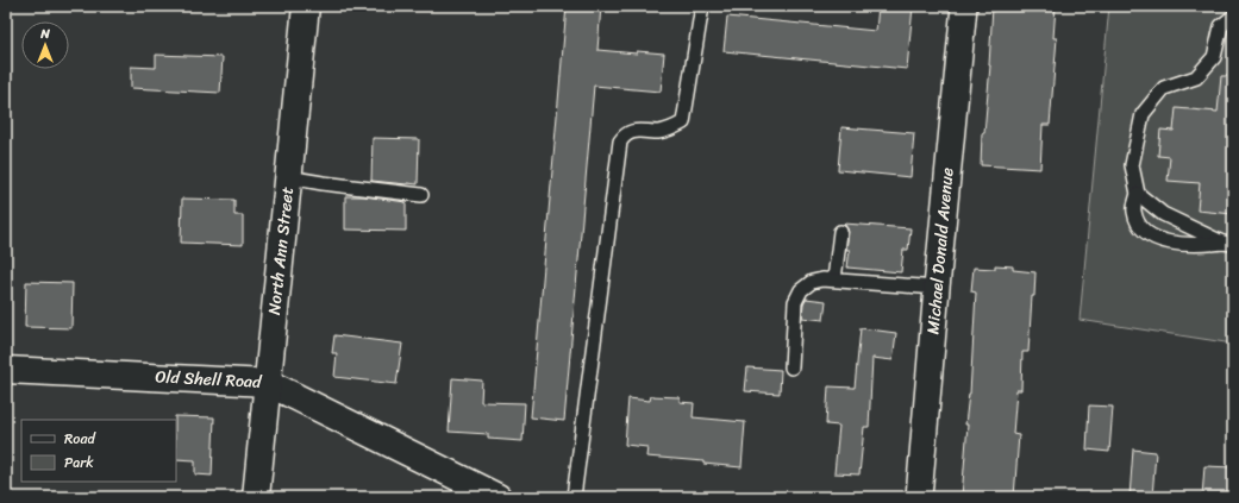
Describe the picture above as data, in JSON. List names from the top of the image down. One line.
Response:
{"streets":{"street":["North Ann Street","Michael Donald Avenue","Old Shell Road"]},"crossings":[["North Ann Street","Old Shell Road"]],"legend":["Road","Park"],"north":"top"}
